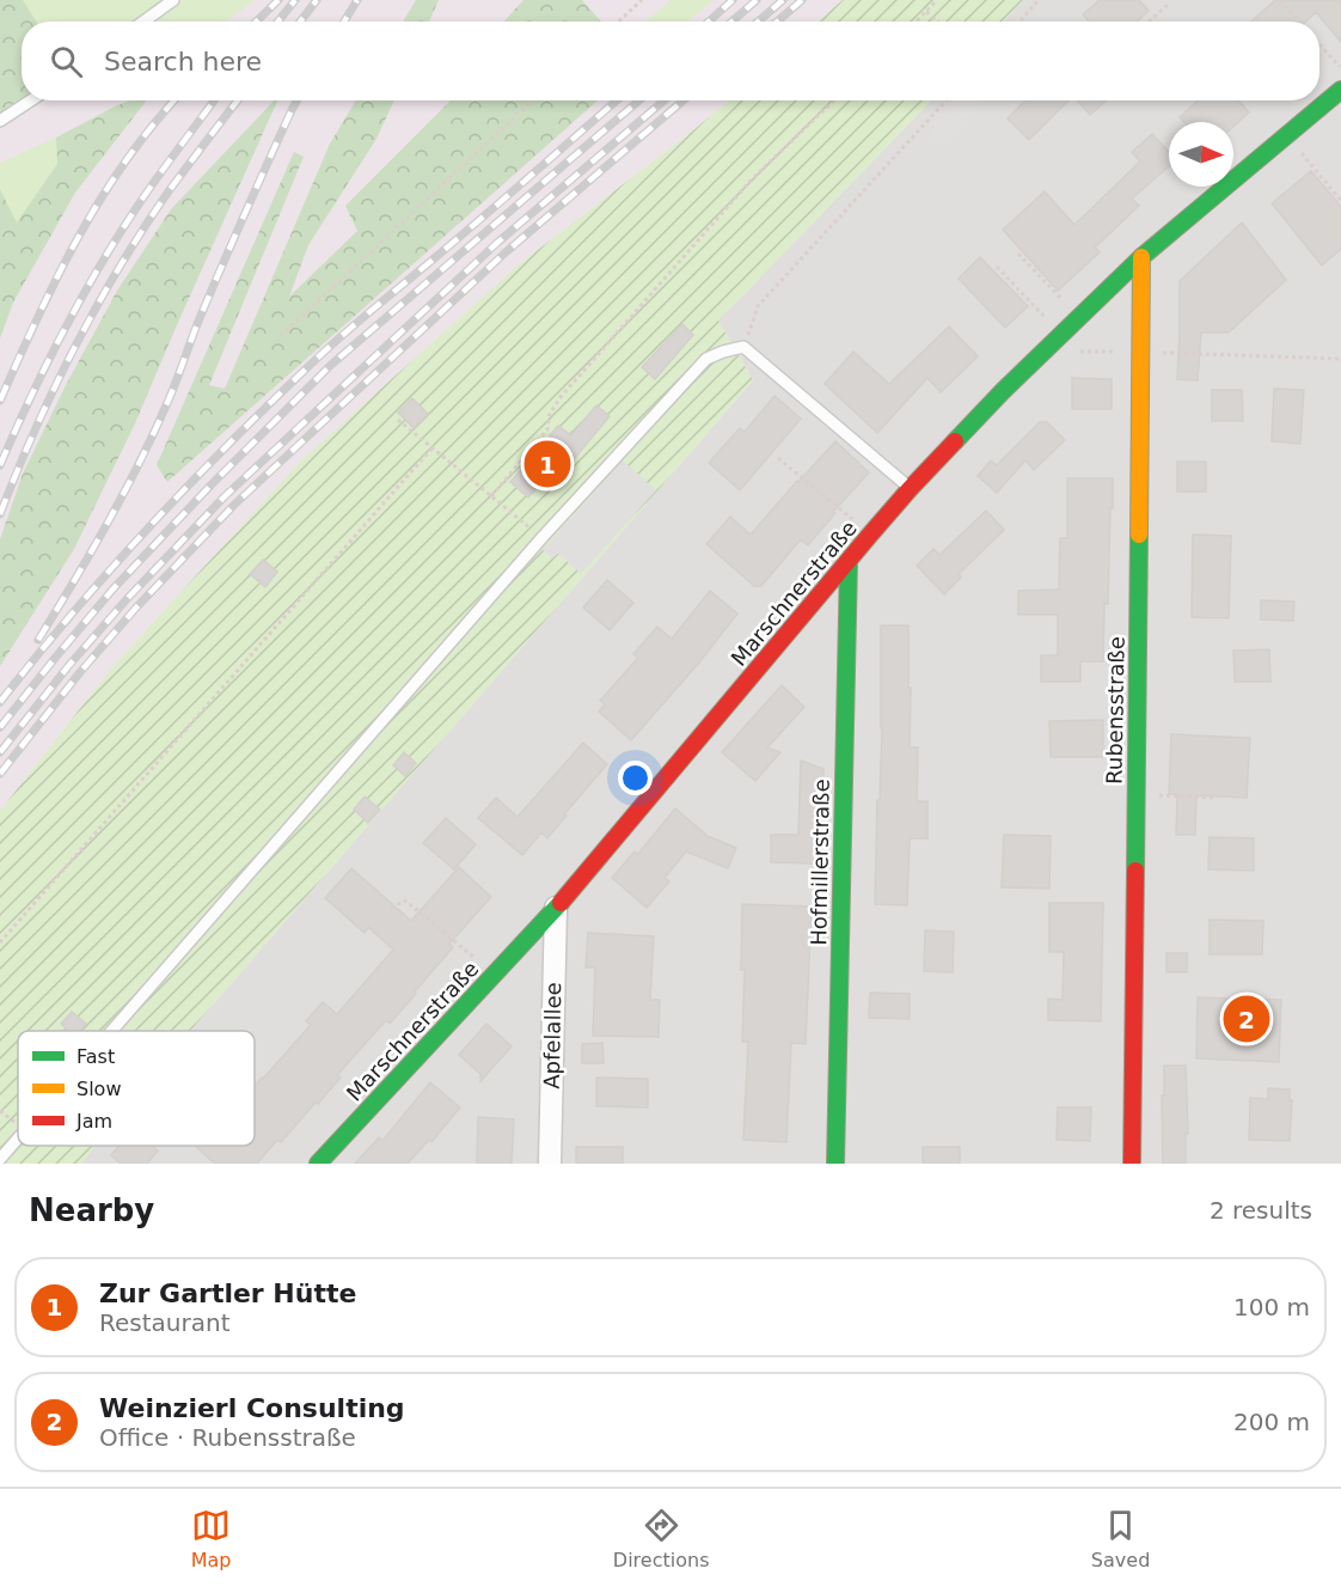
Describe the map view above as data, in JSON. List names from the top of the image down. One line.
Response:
{"streets":{"street":["Marschnerstraße","Rubensstraße","Hofmillerstraße","Apfelallee"]},"crossings":[["Marschnerstraße","Rubensstraße"],["Marschnerstraße","Hofmillerstraße"],["Marschnerstraße","Apfelallee"]],"legend":["Fast","Slow","Jam"],"north":"right","page":{"search":"Search here","pins":["1","2"],"heading":["Nearby","2 results"],"list":[{"mark":"1","name":"Zur Gartler Hütte","note":"Restaurant","value":"100 m"},{"mark":"2","name":"Weinzierl Consulting","note":"Office · Rubensstraße","value":"200 m"}],"nav":["Map","Directions","Saved"]}}
